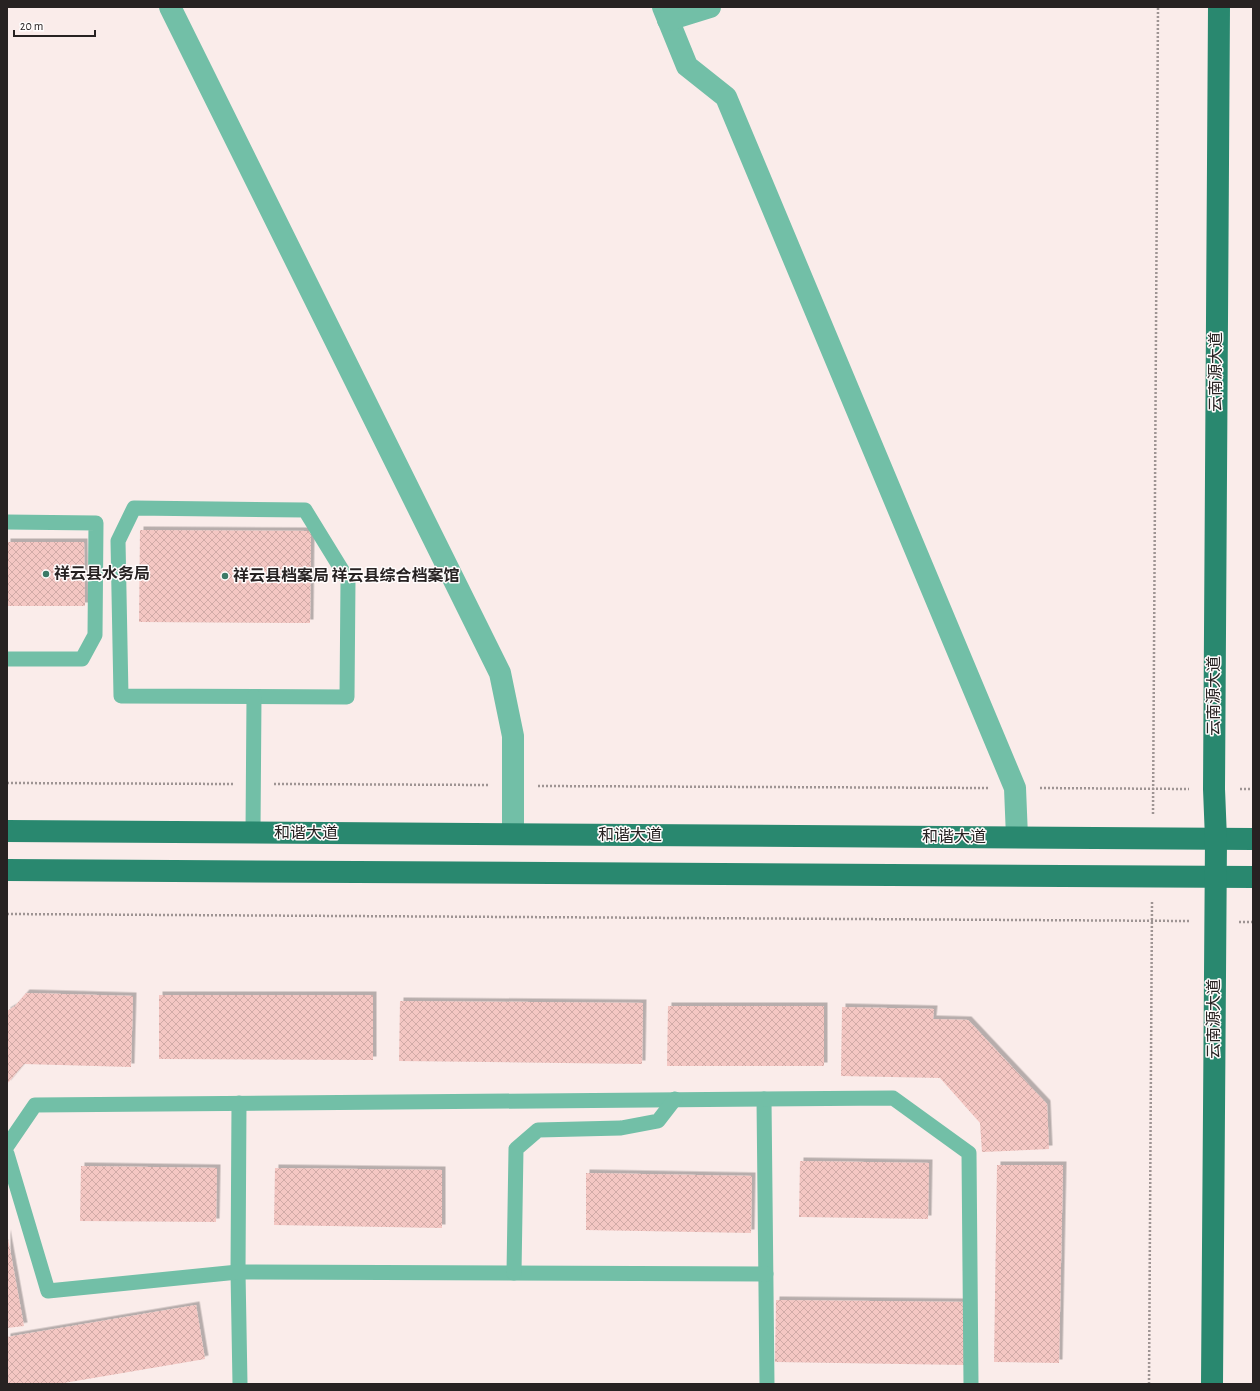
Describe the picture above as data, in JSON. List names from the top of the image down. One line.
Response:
{"streets":{"main road":["云南源大道","和谐大道"]},"crossings":[["云南源大道","和谐大道"]],"places":["祥云县水务局","祥云县档案局 祥云县综合档案馆"],"scale_bar":"20 m"}
